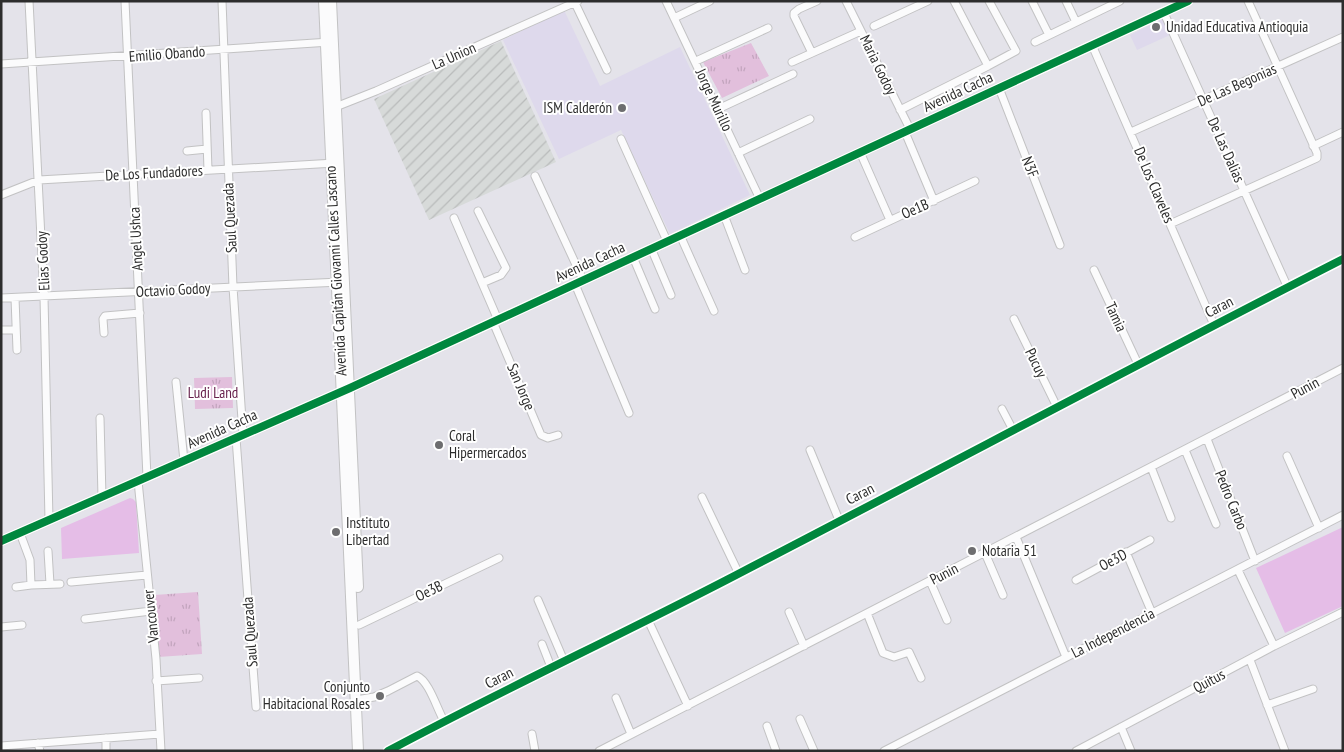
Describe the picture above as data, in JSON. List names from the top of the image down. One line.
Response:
{"streets":{"main road":["Avenida Capitán Giovanni Calles Lascano"],"street":["Emilio Obando","La Union","Maria Godoy","De Las Begonias","Avenida Cacha","Jorge Murillo","De Las Dalias","N3F","De Los Fundadores","De Los Claveles","Oe1B","Saul Quezada","Angel Ushca","Elias Godoy","Octavio Godoy","Caran","Tamia","Pucuy","San Jorge","Punin","Pedro Carbo","Oe3D","Oe3B","Vancouver","La Independencia","Quitus"]},"crossings":[["Emilio Obando","Saul Quezada"],["Emilio Obando","Angel Ushca"],["Emilio Obando","Elias Godoy"],["Maria Godoy","Avenida Cacha"],["Maria Godoy","Oe1B"],["De Las Begonias","De Las Dalias"],["De Las Begonias","De Los Claveles"],["Avenida Cacha","Jorge Murillo"],["Avenida Cacha","De Las Dalias"],["Avenida Cacha","N3F"],["Avenida Cacha","De Los Claveles"],["Avenida Cacha","Saul Quezada"],["Avenida Cacha","Angel Ushca"],["Avenida Cacha","Elias Godoy"],["Avenida Cacha","Avenida Capitán Giovanni Calles Lascano"],["Avenida Cacha","San Jorge"],["Avenida Cacha","Vancouver"],["De Las Dalias","Caran"],["De Los Fundadores","Saul Quezada"],["De Los Fundadores","Angel Ushca"],["De Los Fundadores","Elias Godoy"],["De Los Claveles","Caran"],["Saul Quezada","Octavio Godoy"],["Angel Ushca","Octavio Godoy"],["Elias Godoy","Octavio Godoy"],["Avenida Capitán Giovanni Calles Lascano","Oe3B"],["Caran","Tamia"],["Caran","Pucuy"],["Punin","Pedro Carbo"],["Pedro Carbo","La Independencia"]],"parks":["Ludi Land"],"places":["Unidad Educativa Antioquia","ISM Calderón","Coral Hipermercados","Instituto Libertad","Notaria 51","Conjunto Habitacional Rosales"]}
